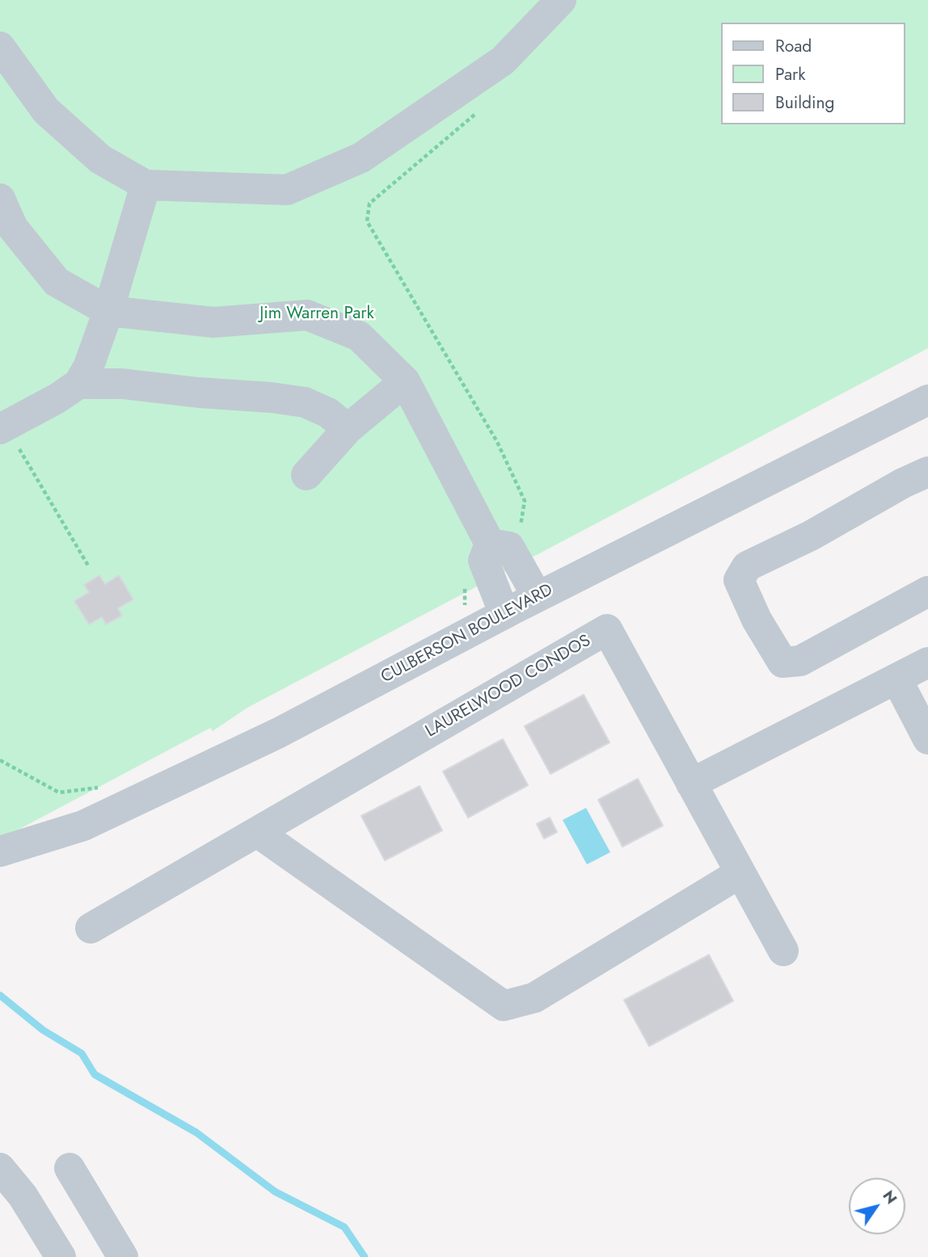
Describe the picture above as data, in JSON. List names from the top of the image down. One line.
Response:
{"streets":{"street":["CULBERSON BOULEVARD","LAURELWOOD CONDOS"]},"parks":["Jim Warren Park"],"legend":["Road","Park","Building"],"north":"top right"}
